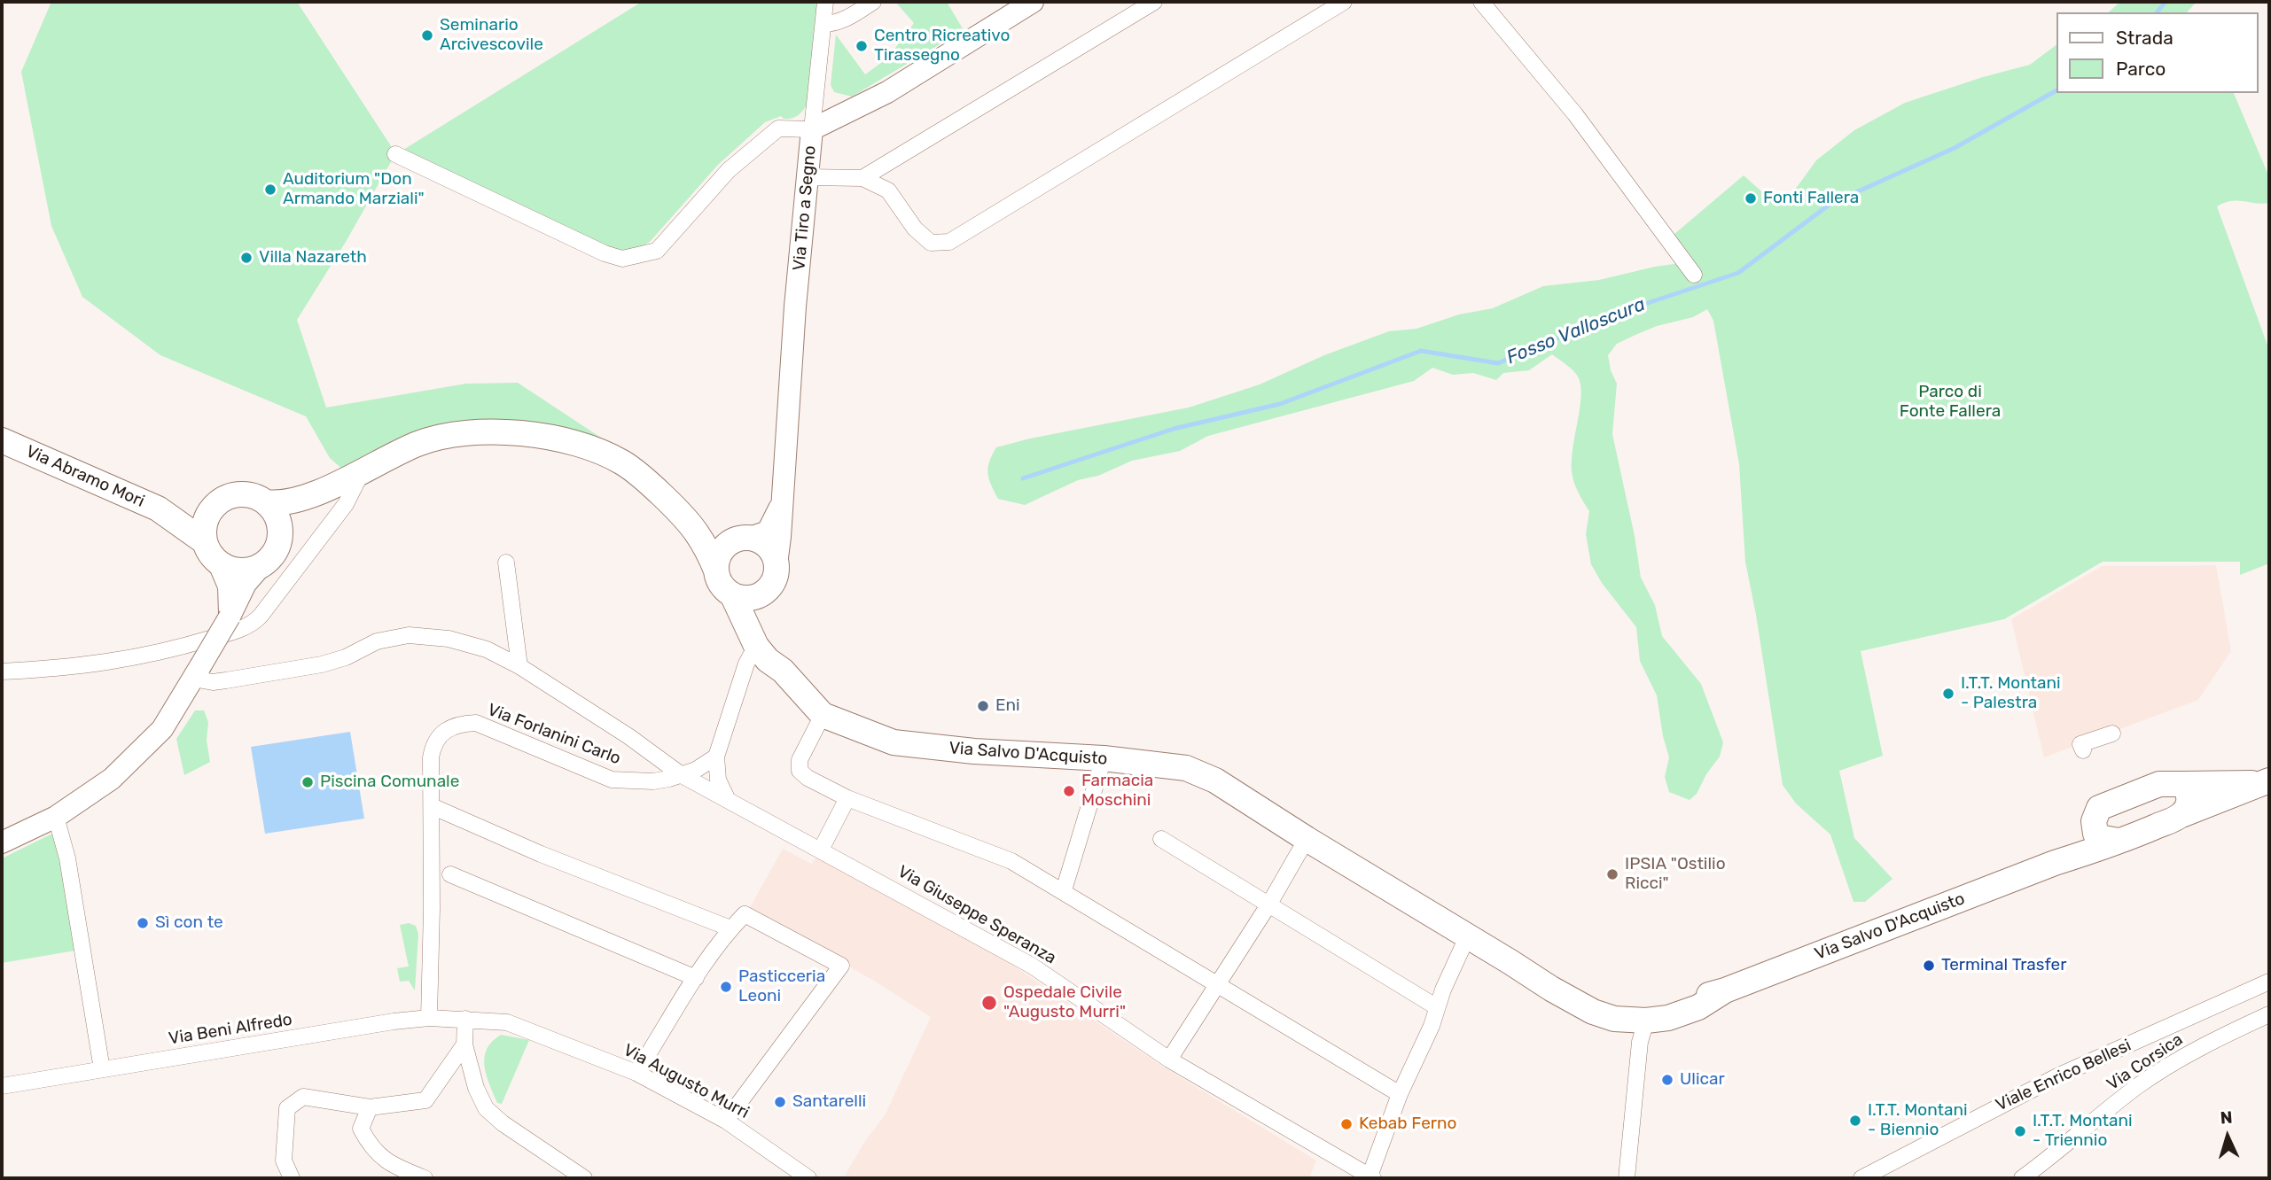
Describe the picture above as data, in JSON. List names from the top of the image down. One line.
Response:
{"streets":{"main road":["Via Tiro a Segno","Via Abramo Mori","Via Salvo D'Acquisto"],"street":["Via Forlanini Carlo","Via Giuseppe Speranza","Via Beni Alfredo","Via Corsica","Viale Enrico Bellesi","Via Augusto Murri"]},"crossings":[["Via Forlanini Carlo","Via Giuseppe Speranza"],["Via Forlanini Carlo","Via Beni Alfredo"],["Via Beni Alfredo","Via Augusto Murri"]],"water":["Fosso Valloscura"],"parks":["Parco di Fonte Fallera"],"places":["Seminario Arcivescovile","Centro Ricreativo Tirassegno","Auditorium \"Don Armando Marziali\"","Fonti Fallera","Villa Nazareth","I.T.T. Montani - Palestra","Eni","Piscina Comunale","Farmacia Moschini","IPSIA \"Ostilio Ricci\"","Sì con te","Terminal Trasfer","Pasticceria Leoni","Ospedale Civile \"Augusto Murri\"","Ulicar","Santarelli","I.T.T. Montani - Biennio","Kebab Ferno","I.T.T. Montani - Triennio"],"legend":["Strada","Parco"],"north":"top"}
